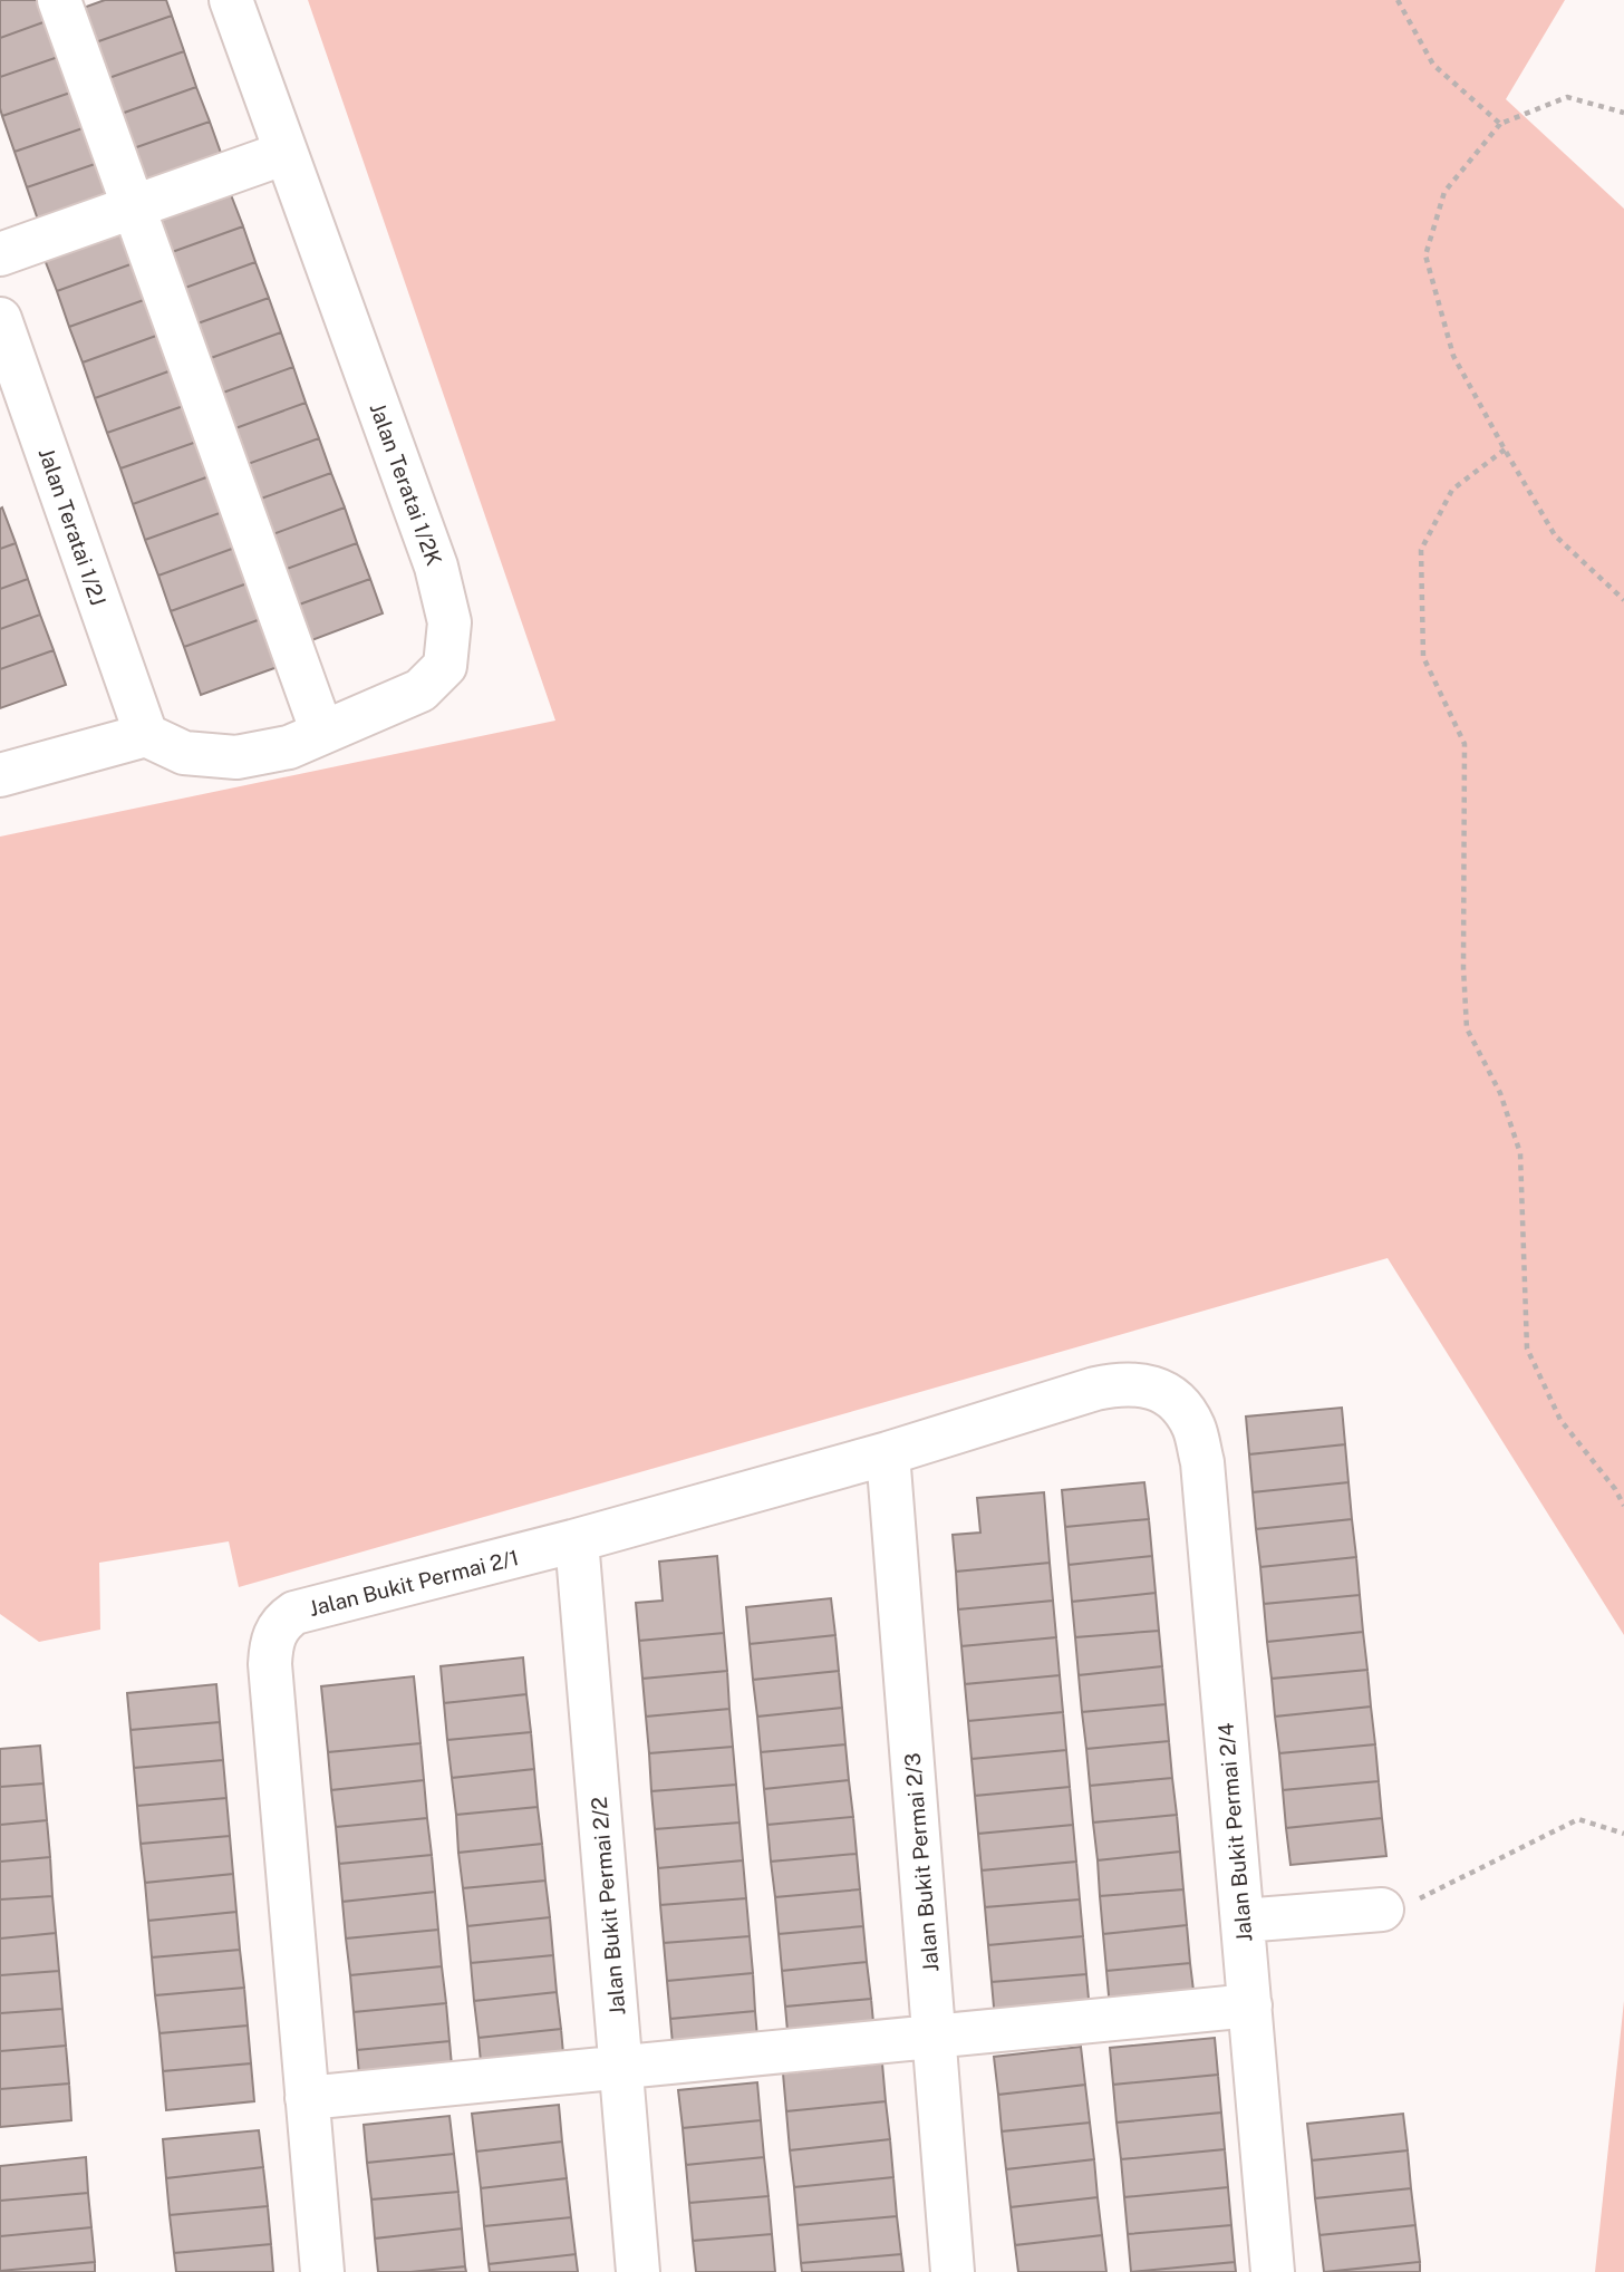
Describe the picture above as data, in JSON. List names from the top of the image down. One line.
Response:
{"streets":{"street":["Jalan Teratai 1/2K","Jalan Teratai 1/2J","Jalan Bukit Permai 2/1","Jalan Bukit Permai 2/4","Jalan Bukit Permai 2/3","Jalan Bukit Permai 2/2"]},"crossings":[["Jalan Teratai 1/2K","Jalan Teratai 1/2J"],["Jalan Bukit Permai 2/1","Jalan Bukit Permai 2/4"],["Jalan Bukit Permai 2/1","Jalan Bukit Permai 2/3"],["Jalan Bukit Permai 2/1","Jalan Bukit Permai 2/2"]]}
